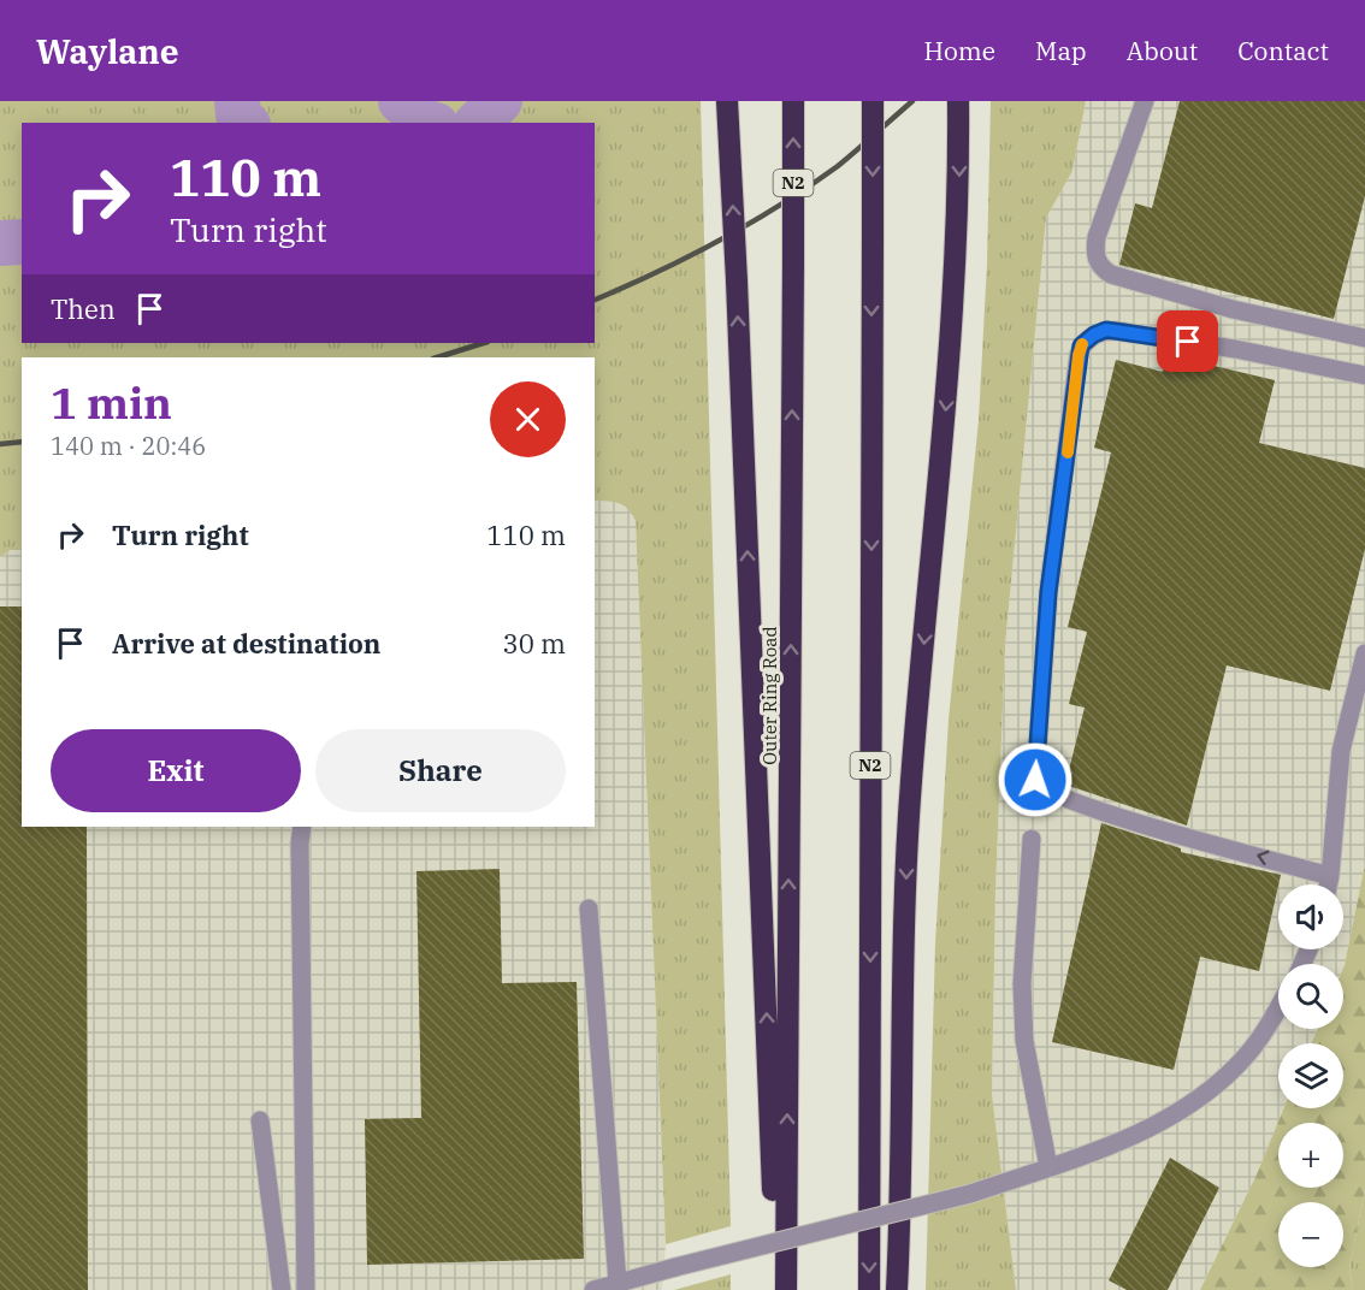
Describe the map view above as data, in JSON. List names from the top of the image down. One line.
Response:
{"streets":{"highway":["N2","Outer Ring Road"]},"page":{"header":"Waylane","nav":["Home","Map","About","Contact"],"turn":["110 m","Turn right"],"then":"Then","heading":["1 min","140 m · 20:46"],"list":[{"name":"Turn right","value":"110 m"},{"name":"Arrive at destination","value":"30 m"}],"buttons":["Exit","Share"],"map_buttons":["+","−"]}}
